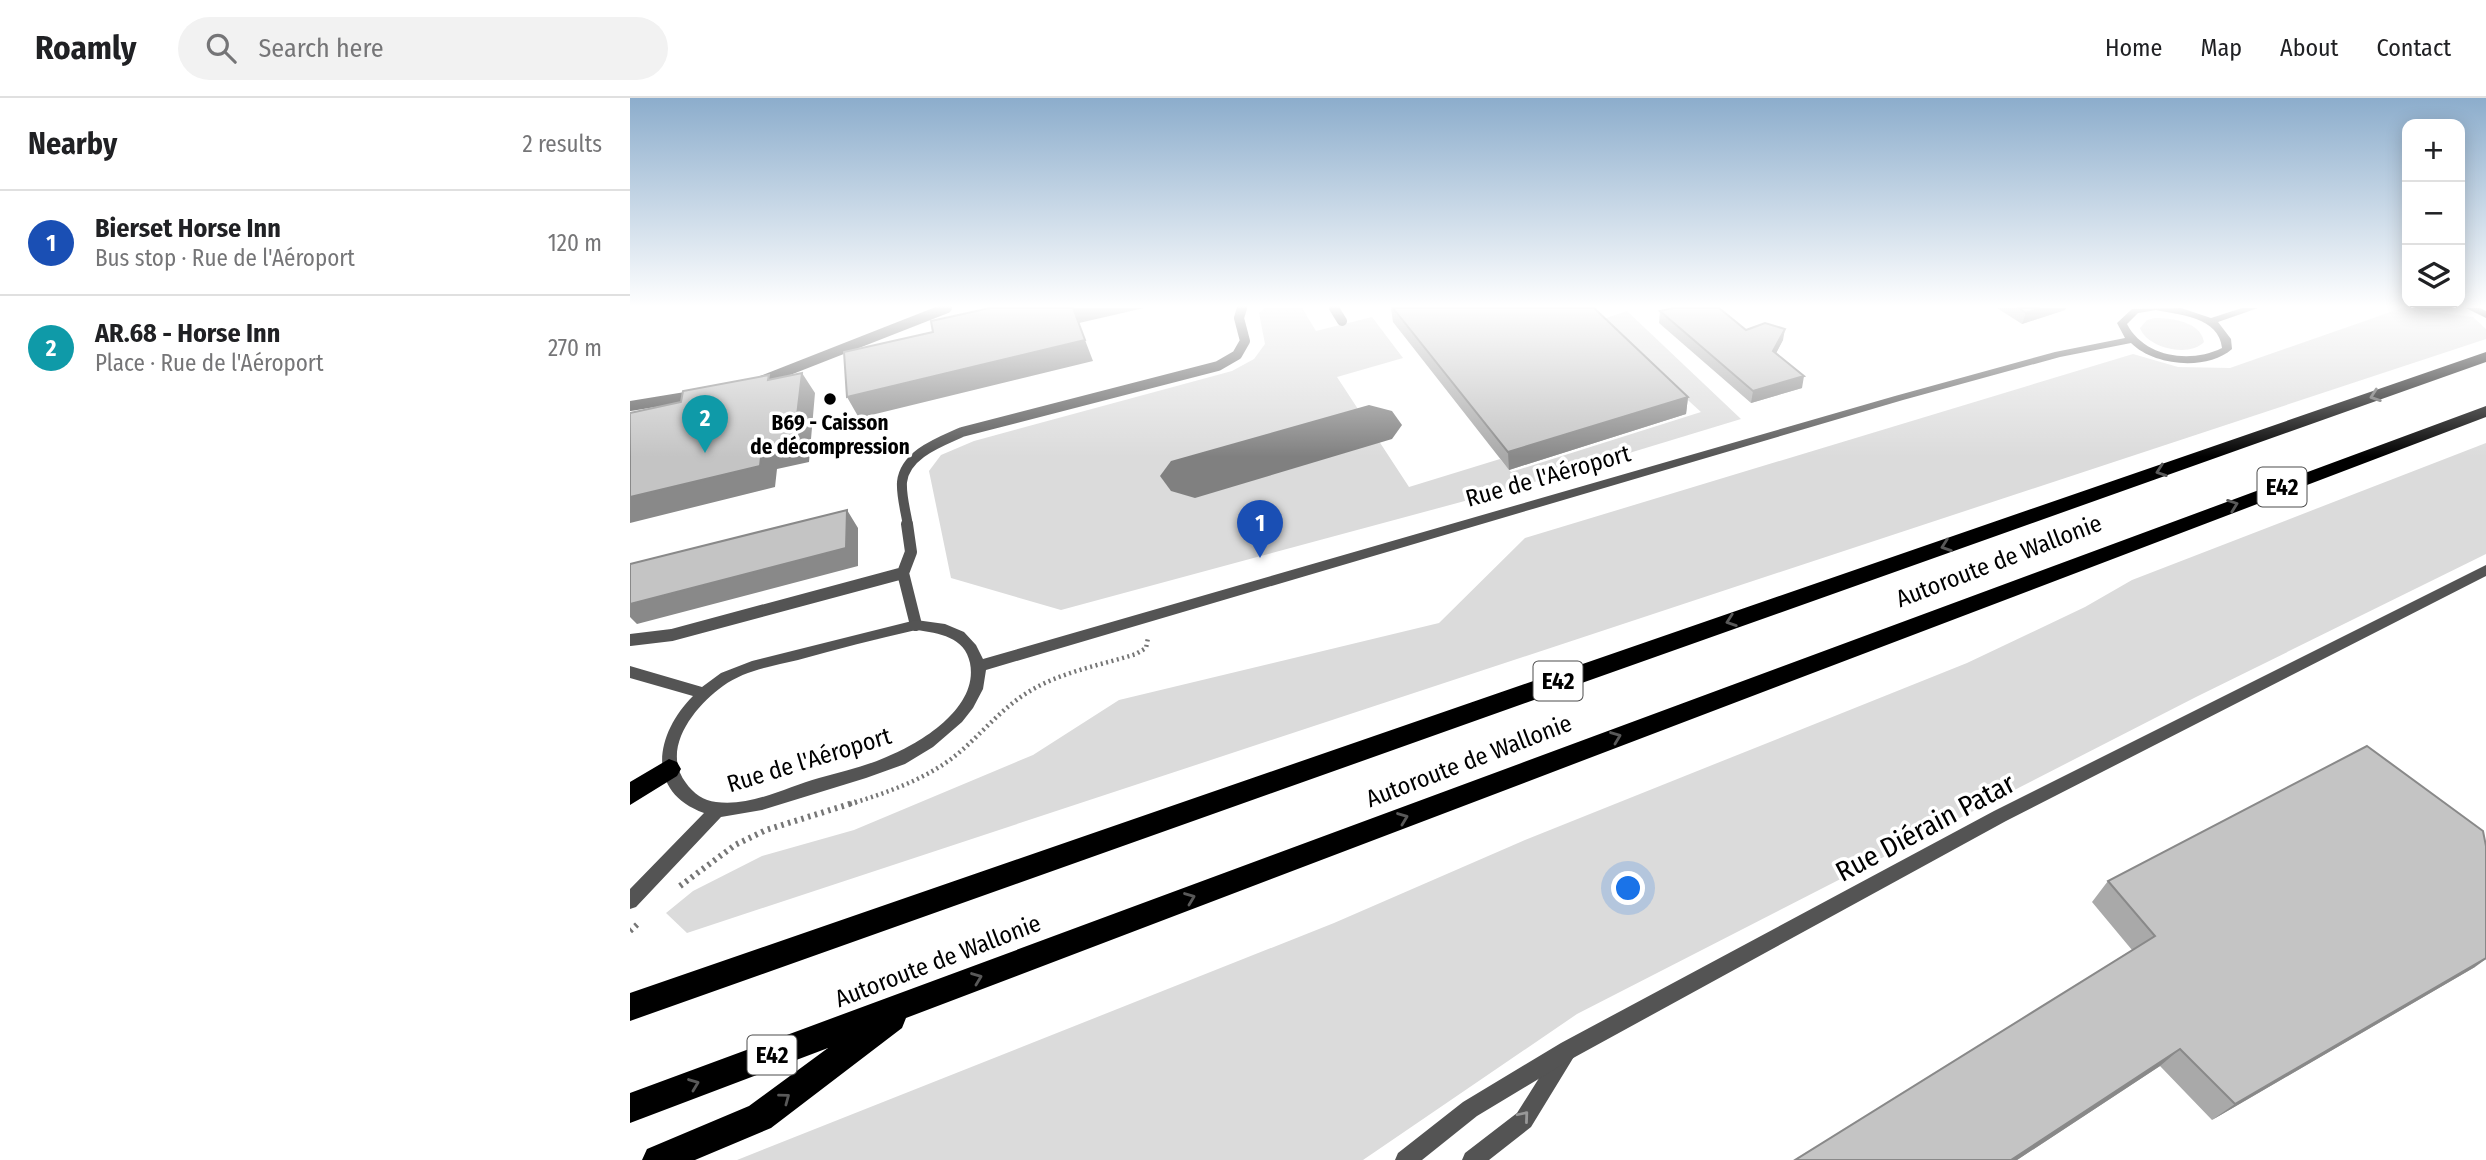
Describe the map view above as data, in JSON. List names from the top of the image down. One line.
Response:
{"streets":{"highway":["E42","Autoroute de Wallonie"],"street":["Rue de l'Aéroport","Rue Diérain Patar"]},"places":["B69 - Caisson de décompression"],"page":{"header":"Roamly","search":"Search here","nav":["Home","Map","About","Contact"],"heading":["Nearby","2 results"],"map_buttons":["+","−"],"list":[{"mark":"1","name":"Bierset Horse Inn","note":"Bus stop · Rue de l'Aéroport","value":"120 m"},{"mark":"2","name":"AR.68 - Horse Inn","note":"Place · Rue de l'Aéroport","value":"270 m"}],"pins":["2","1"]}}
